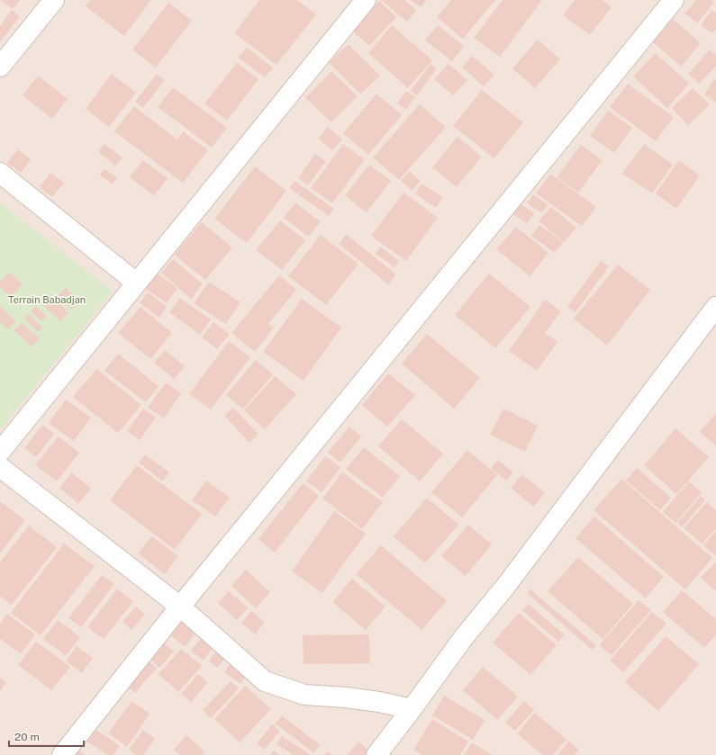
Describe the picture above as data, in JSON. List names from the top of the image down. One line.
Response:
{"parks":["Terrain Babadjan"],"scale_bar":"20 m"}
